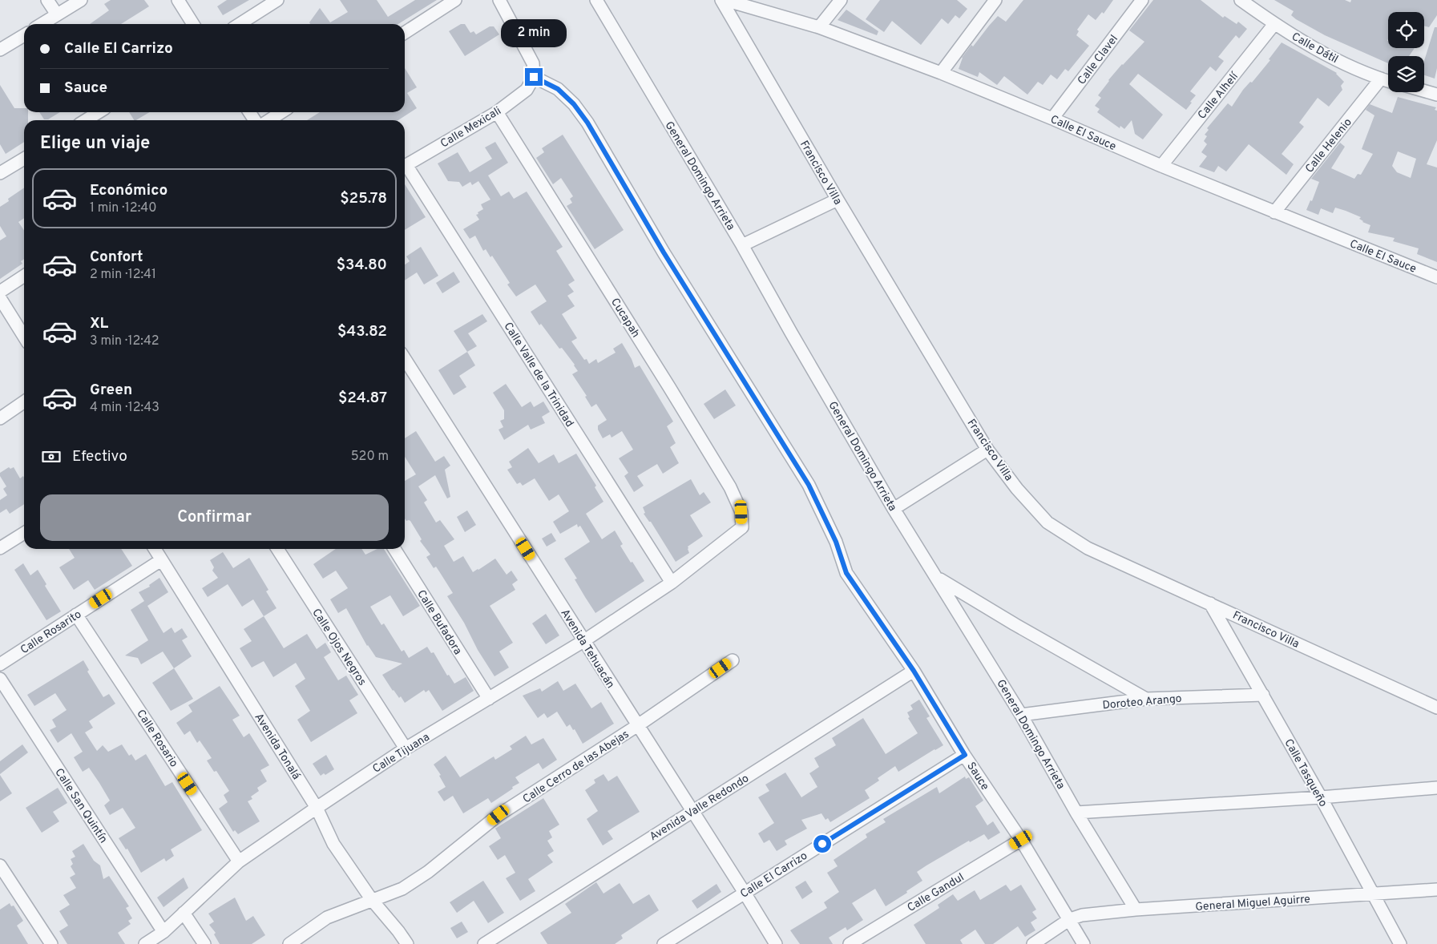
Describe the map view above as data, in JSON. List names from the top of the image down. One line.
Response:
{"streets":{"street":["Calle Dátil","Calle Clavel","Calle Alhelí","Calle Mexicali","Calle El Sauce","Calle Helenio","Francisco Villa","General Domingo Arrieta","Cucapah","Calle Valle de la Trinidad","Calle Bufadora","Calle Rosarito","Calle Ojos Negros","Avenida Tehuacán","Doroteo Arango","Calle Rosario","Avenida Tonalá","Calle Tijuana","Calle Cerro de las Abejas","Calle Tasqueño","Sauce","Calle San Quintín","Avenida Valle Redondo","Calle El Carrizo","Calle Gandul","General Miguel Aguirre"]},"crossings":[["Calle Dátil","Calle Alhelí"],["Calle Dátil","Calle Helenio"],["Calle Clavel","Calle El Sauce"],["Calle Alhelí","Calle El Sauce"],["Calle Mexicali","Cucapah"],["Calle Mexicali","Sauce"],["Calle El Sauce","Calle Helenio"],["Francisco Villa","Calle Tasqueño"],["General Domingo Arrieta","Doroteo Arango"],["General Domingo Arrieta","General Miguel Aguirre"],["Cucapah","Calle Tijuana"],["Calle Valle de la Trinidad","Calle Tijuana"],["Calle Bufadora","Calle Tijuana"],["Calle Rosarito","Calle Rosario"],["Calle Rosarito","Avenida Tonalá"],["Calle Ojos Negros","Calle Tijuana"],["Avenida Tehuacán","Calle Tijuana"],["Avenida Tehuacán","Calle Cerro de las Abejas"],["Avenida Tehuacán","Avenida Valle Redondo"],["Avenida Tehuacán","Calle El Carrizo"],["Doroteo Arango","Calle Tasqueño"],["Calle Rosario","Calle Tijuana"],["Avenida Tonalá","Calle Tijuana"],["Avenida Tonalá","Calle Cerro de las Abejas"],["Calle Tijuana","Calle San Quintín"],["Calle Tasqueño","General Miguel Aguirre"],["Sauce","Avenida Valle Redondo"],["Sauce","Calle El Carrizo"],["Sauce","Calle Gandul"],["Sauce","General Miguel Aguirre"]],"page":{"bubble":"2 min","banner":["Calle El Carrizo","Sauce"],"heading":"Elige un viaje","list":[{"name":"Económico","note":"1 min · 12:40","value":"$25.78"},{"name":"Confort","note":"2 min · 12:41","value":"$34.80"},{"name":"XL","note":"3 min · 12:42","value":"$43.82"},{"name":"Green","note":"4 min · 12:43","value":"$24.87"}],"pay":["Efectivo","520 m"],"buttons":"Confirmar"}}
